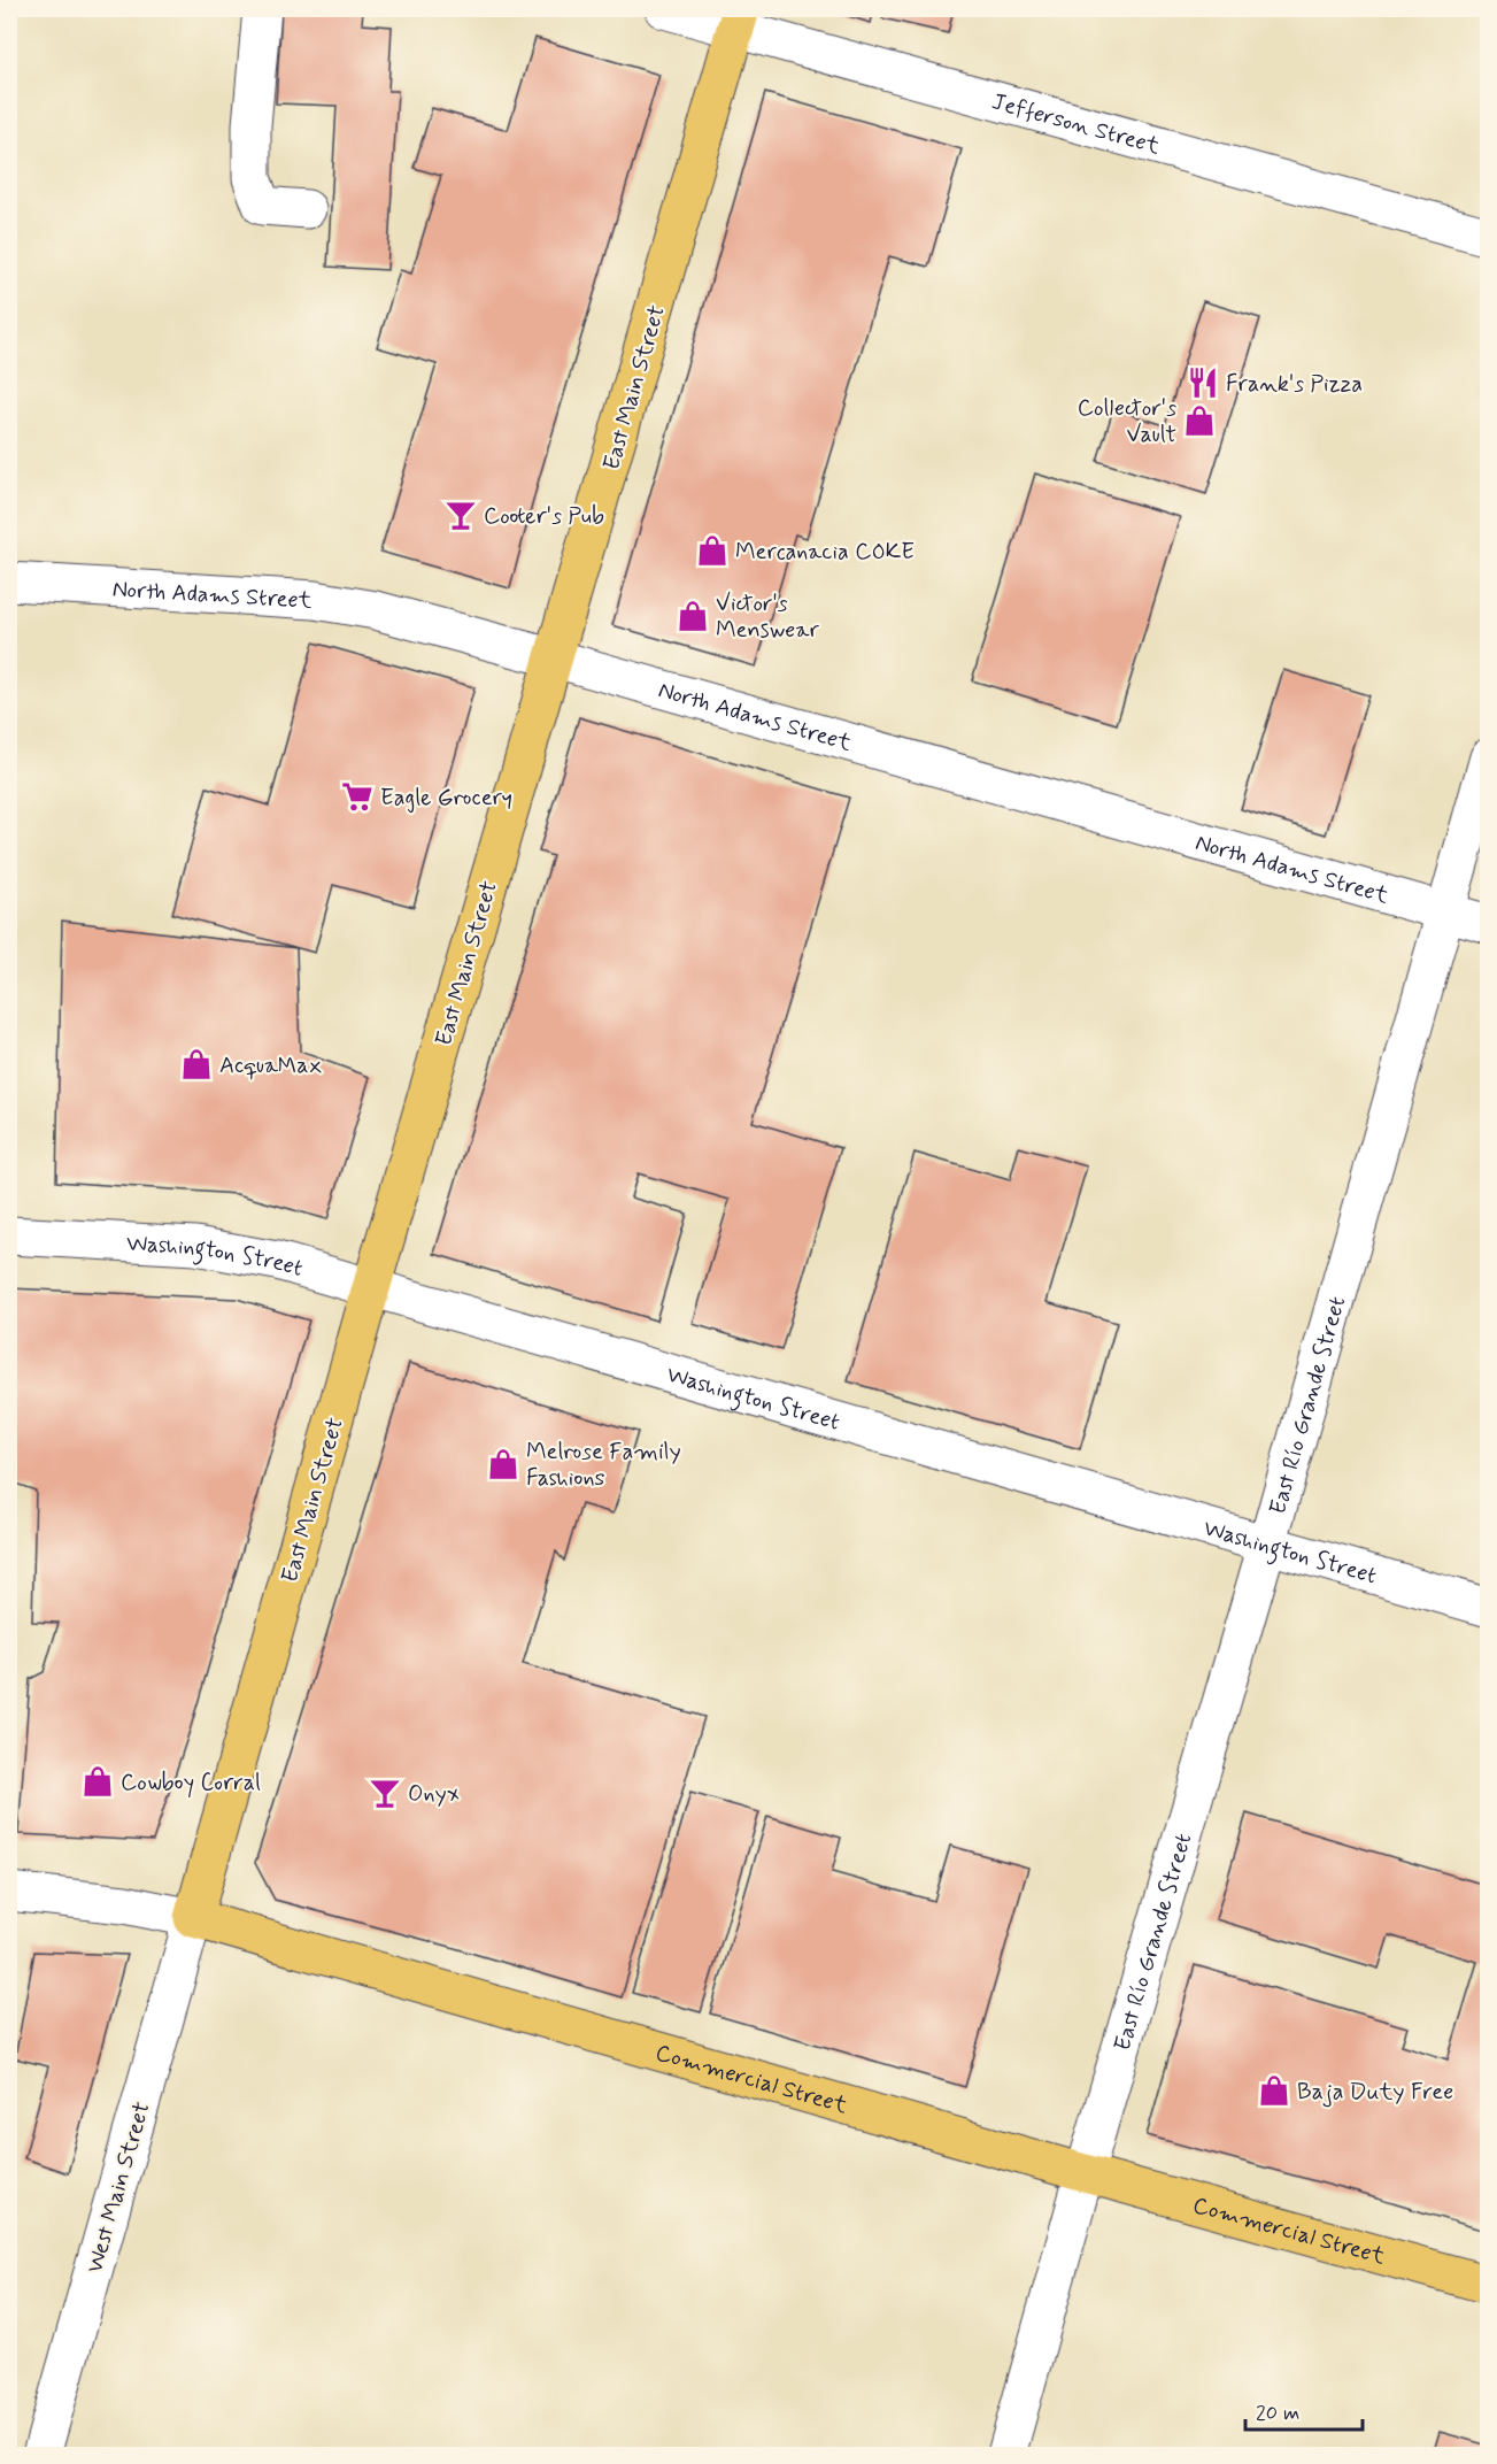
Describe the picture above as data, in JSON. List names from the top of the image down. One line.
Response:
{"streets":{"main road":["East Main Street","Commercial Street"],"street":["Jefferson Street","North Adams Street","Washington Street","East Río Grande Street","West Main Street"]},"crossings":[["Jefferson Street","East Main Street"],["East Main Street","North Adams Street"],["East Main Street","Washington Street"],["East Main Street","Commercial Street"],["East Main Street","West Main Street"],["North Adams Street","East Río Grande Street"],["Washington Street","East Río Grande Street"],["East Río Grande Street","Commercial Street"],["Commercial Street","West Main Street"]],"places":{"restaurant":["Frank's Pizza"],"shop":["Collector's Vault","Mercanacia COKE","Victor's Menswear","AcquaMax","Melrose Family Fashions","Cowboy Corral","Baja Duty Free"],"bar":["Cooter's Pub","Onyx"],"supermarket":["Eagle Grocery"]},"scale_bar":"20 m"}
